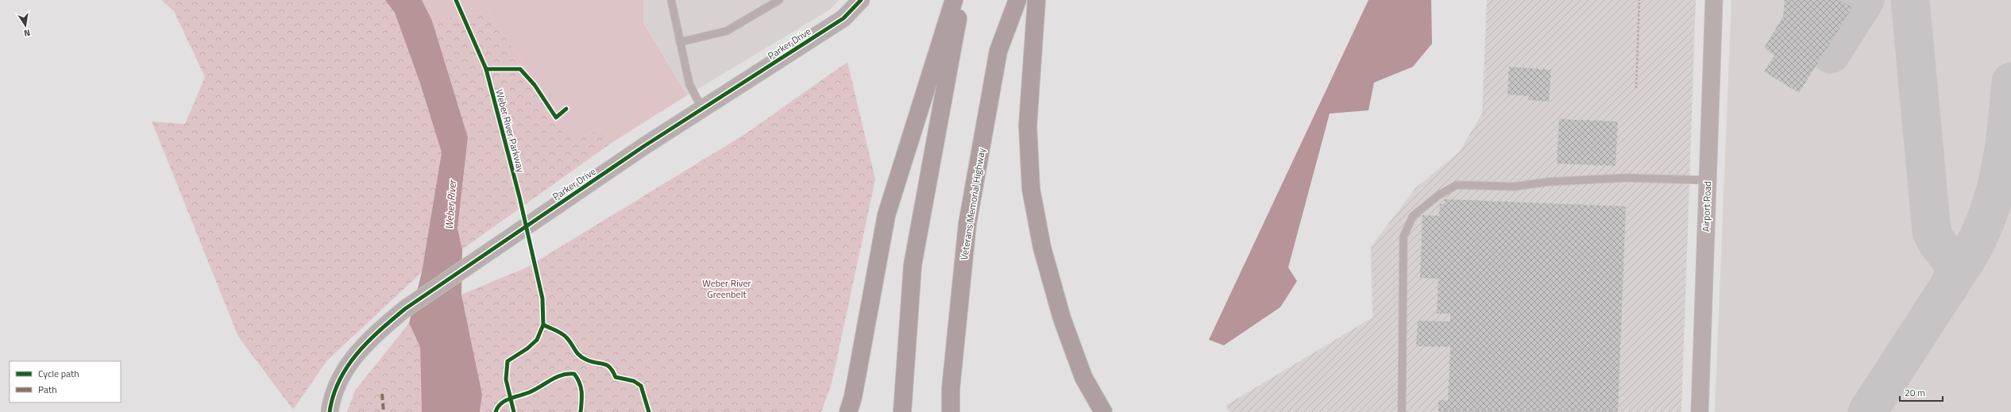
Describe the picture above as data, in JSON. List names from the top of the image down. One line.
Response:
{"streets":{"highway":["Veterans Memorial Highway"],"street":["Parker Drive","Airport Road"],"cycle path":["Weber River Parkway"]},"water":["Weber River"],"parks":["Weber River Greenbelt"],"legend":["Cycle path","Path"],"scale_bar":"20 m","north":"bottom"}
